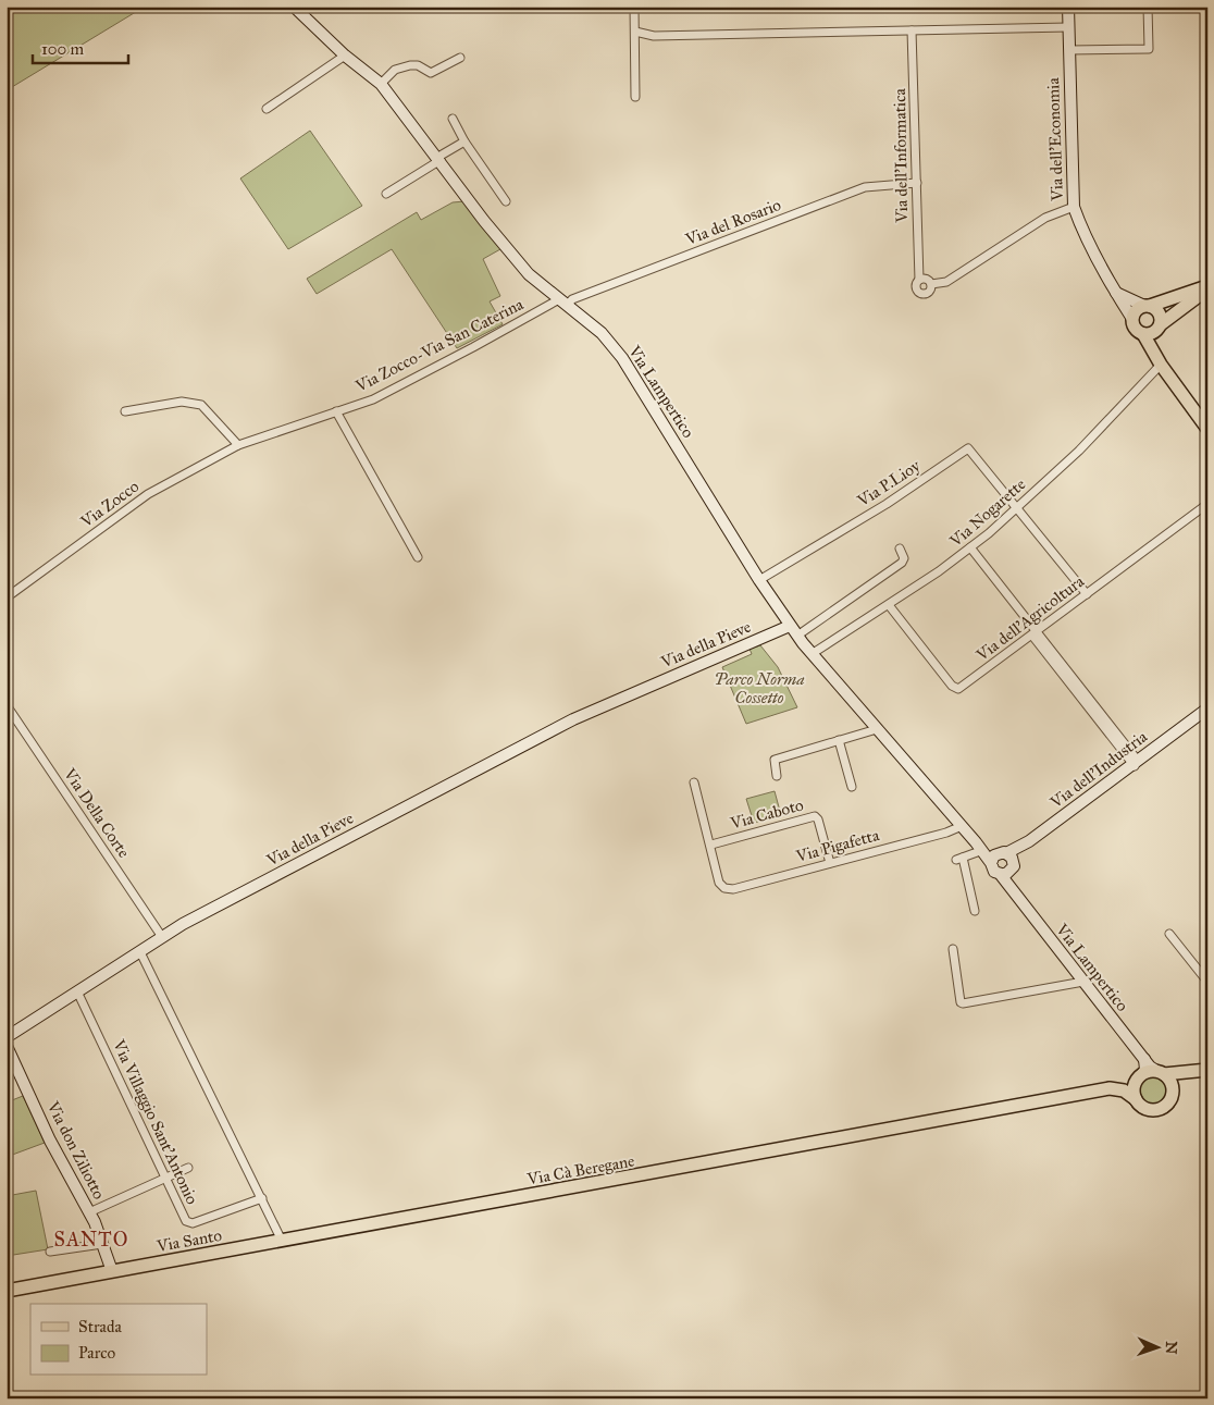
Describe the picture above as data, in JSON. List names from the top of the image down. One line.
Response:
{"streets":{"main road":["Via Cà Beregane","Via Santo"],"street":["Via dell'Economia","Via dell'Informatica","Via del Rosario","Via Zocco-Via San Caterina","Via Lampertico","Via P.Lioy","Via Zocco","Via Nogarette","Via dell'Agricoltura","Via della Pieve","Via dell'Industria","Via Della Corte","Via Caboto","Via Pigafetta","Via Villaggio Sant'Antonio","Via don Ziliotto"]},"crossings":[["Via dell'Informatica","Via del Rosario"],["Via del Rosario","Via Zocco-Via San Caterina"],["Via del Rosario","Via Lampertico"],["Via Zocco-Via San Caterina","Via Lampertico"],["Via Zocco-Via San Caterina","Via Zocco"],["Via Lampertico","Via P.Lioy"],["Via Lampertico","Via Nogarette"],["Via Lampertico","Via della Pieve"],["Via Lampertico","Via dell'Industria"],["Via Lampertico","Via Pigafetta"],["Via Lampertico","Via Cà Beregane"],["Via P.Lioy","Via Nogarette"],["Via Nogarette","Via dell'Agricoltura"],["Via della Pieve","Via Della Corte"],["Via Caboto","Via Pigafetta"],["Via don Ziliotto","Via Santo"],["Via Cà Beregane","Via Santo"]],"districts":["SANTO"],"parks":["Parco Norma Cossetto"],"legend":["Strada","Parco"],"scale_bar":"100 m","north":"right"}
